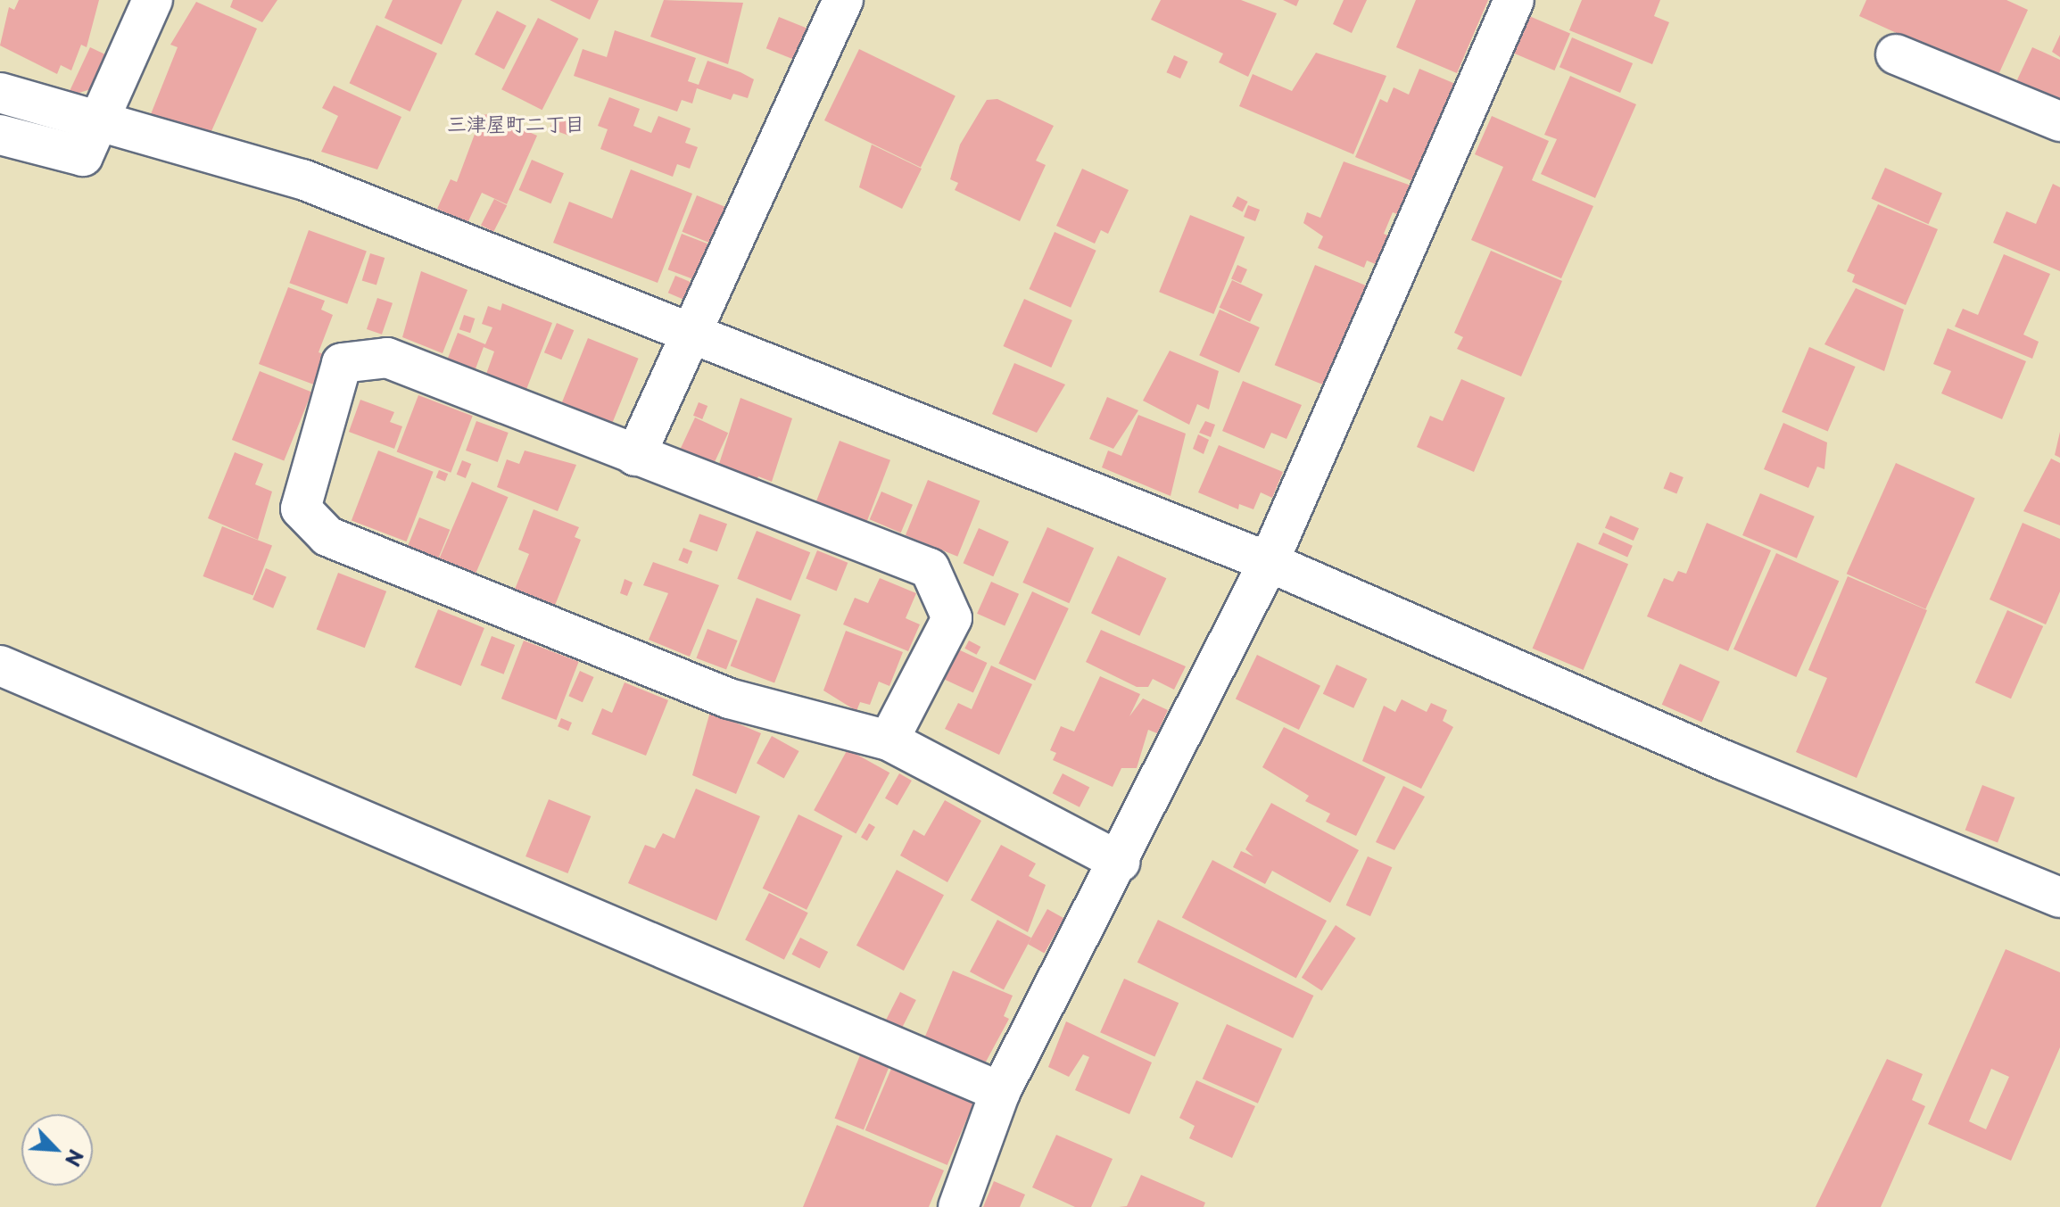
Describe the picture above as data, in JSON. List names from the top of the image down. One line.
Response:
{"districts":["三津屋町二丁目"],"north":"bottom right"}
